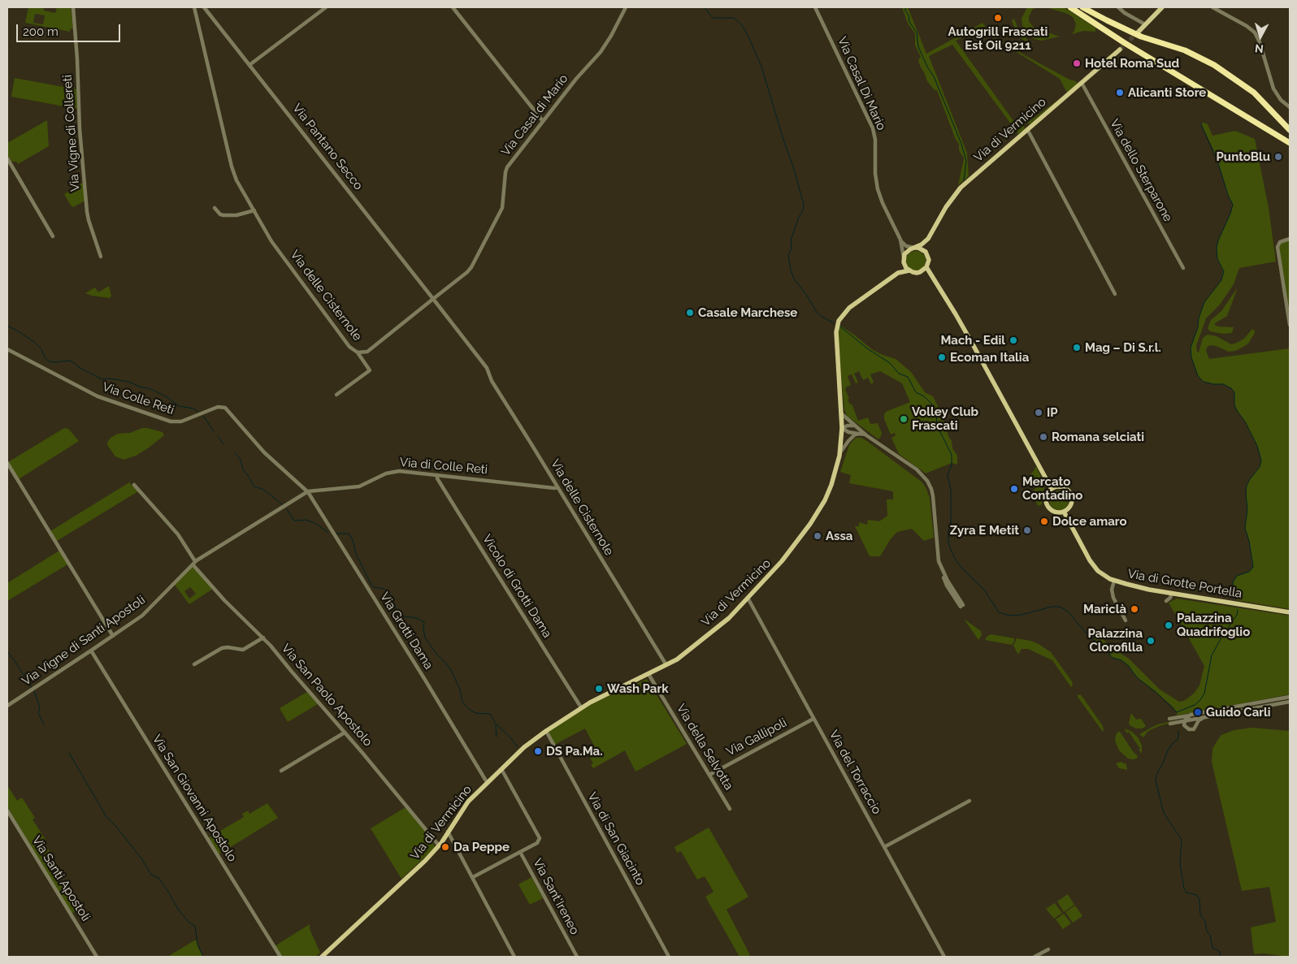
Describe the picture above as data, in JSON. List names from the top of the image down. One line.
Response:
{"streets":{"main road":["Via di Vermicino","Via di Grotte Portella"],"street":["Via Casal Di Mario","Via Casal di Mario","Via Vigne di Collereti","Via Pantano Secco","Via dello Sterparone","Via delle Cisternole","Via Colle Reti","Via di Colle Reti","Vicolo di Grotti Dama","Via Grotti Dama","Via Vigne di Santi Apostoli","Via San Paolo Apostolo","Via Gallipoli","Via della Selvotta","Via del Torraccio","Via San Giovanni Apostolo","Via di San Giacinto","Via Santi Apostoli","Via Sant'Ireneo"]},"crossings":[["Via Casal Di Mario","Via di Vermicino"],["Via Casal di Mario","Via Pantano Secco"],["Via Casal di Mario","Via delle Cisternole"],["Via di Vermicino","Via dello Sterparone"],["Via di Vermicino","Via delle Cisternole"],["Via di Vermicino","Vicolo di Grotti Dama"],["Via di Vermicino","Via Grotti Dama"],["Via di Vermicino","Via San Paolo Apostolo"],["Via di Vermicino","Via della Selvotta"],["Via di Vermicino","Via del Torraccio"],["Via di Vermicino","Via di San Giacinto"],["Via di Vermicino","Via Sant'Ireneo"],["Via Pantano Secco","Via delle Cisternole"],["Via delle Cisternole","Via di Colle Reti"],["Via Colle Reti","Via di Colle Reti"],["Via Colle Reti","Via Grotti Dama"],["Via Colle Reti","Via Vigne di Santi Apostoli"],["Via di Colle Reti","Vicolo di Grotti Dama"],["Via di Colle Reti","Via Grotti Dama"],["Via di Colle Reti","Via Vigne di Santi Apostoli"],["Via Grotti Dama","Via Vigne di Santi Apostoli"],["Via Vigne di Santi Apostoli","Via San Paolo Apostolo"],["Via Vigne di Santi Apostoli","Via San Giovanni Apostolo"],["Via Gallipoli","Via della Selvotta"],["Via Gallipoli","Via del Torraccio"]],"places":["Autogrill Frascati Est Oil 9211","Hotel Roma Sud","Alicanti Store","PuntoBlu","Casale Marchese","Mach - Edil","Mag – Di S.r.l.","Ecoman Italia","IP","Volley Club Frascati","Romana selciati","Mercato Contadino","Dolce amaro","Zyra E Metit","Assa","Mariclà","Palazzina Quadrifoglio","Palazzina Clorofilla","Wash Park","Guido Carli","DS Pa.Ma.","Da Peppe"],"scale_bar":"200 m","north":"bottom"}
